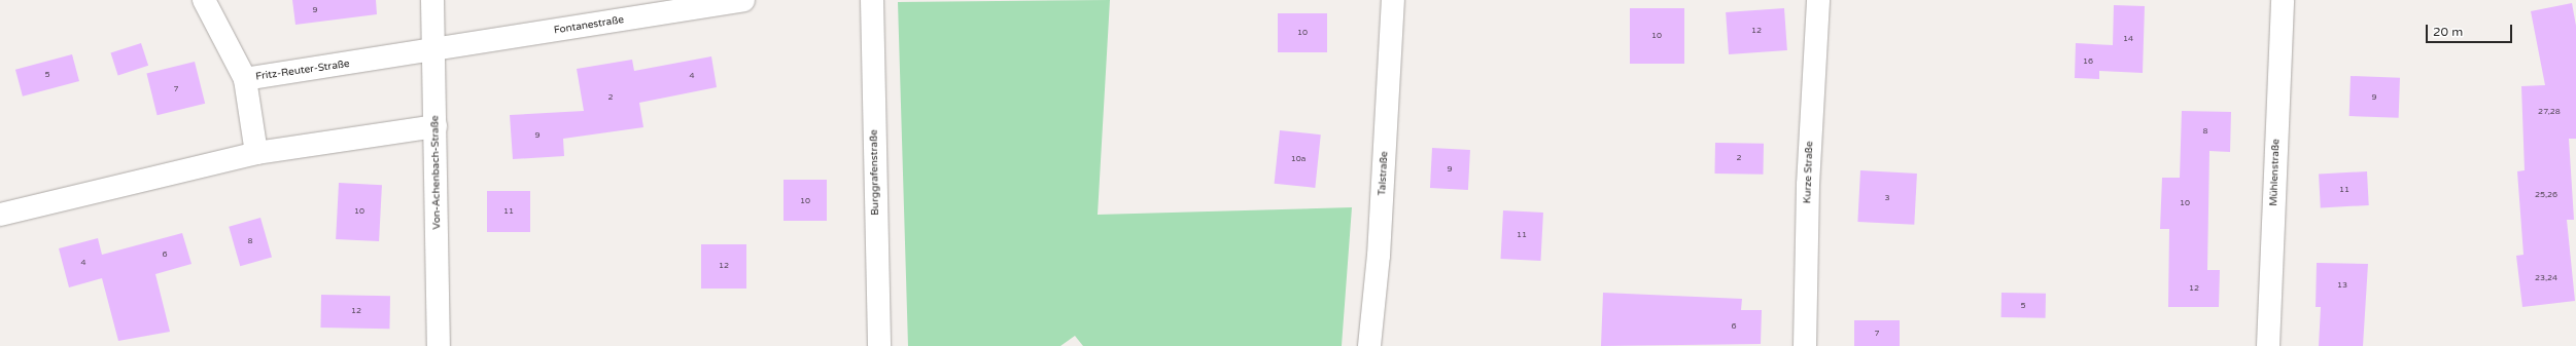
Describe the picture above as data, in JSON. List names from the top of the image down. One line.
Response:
{"streets":{"street":["Fontanestraße","Fritz-Reuter-Straße","Von-Achenbach-Straße","Burggrafenstraße","Kurze Straße","Mühlenstraße","Talstraße"]},"crossings":[["Fontanestraße","Fritz-Reuter-Straße"],["Fontanestraße","Von-Achenbach-Straße"],["Fritz-Reuter-Straße","Von-Achenbach-Straße"]],"house_numbers":["9","12","10","10","14","16","5","4","7","2","9","27,28","8","9","2","10a","9","11","25,26","3","10","10","10","11","11","8","6","4","12","23,24","13","12","5","12","6","7"],"scale_bar":"20 m"}
